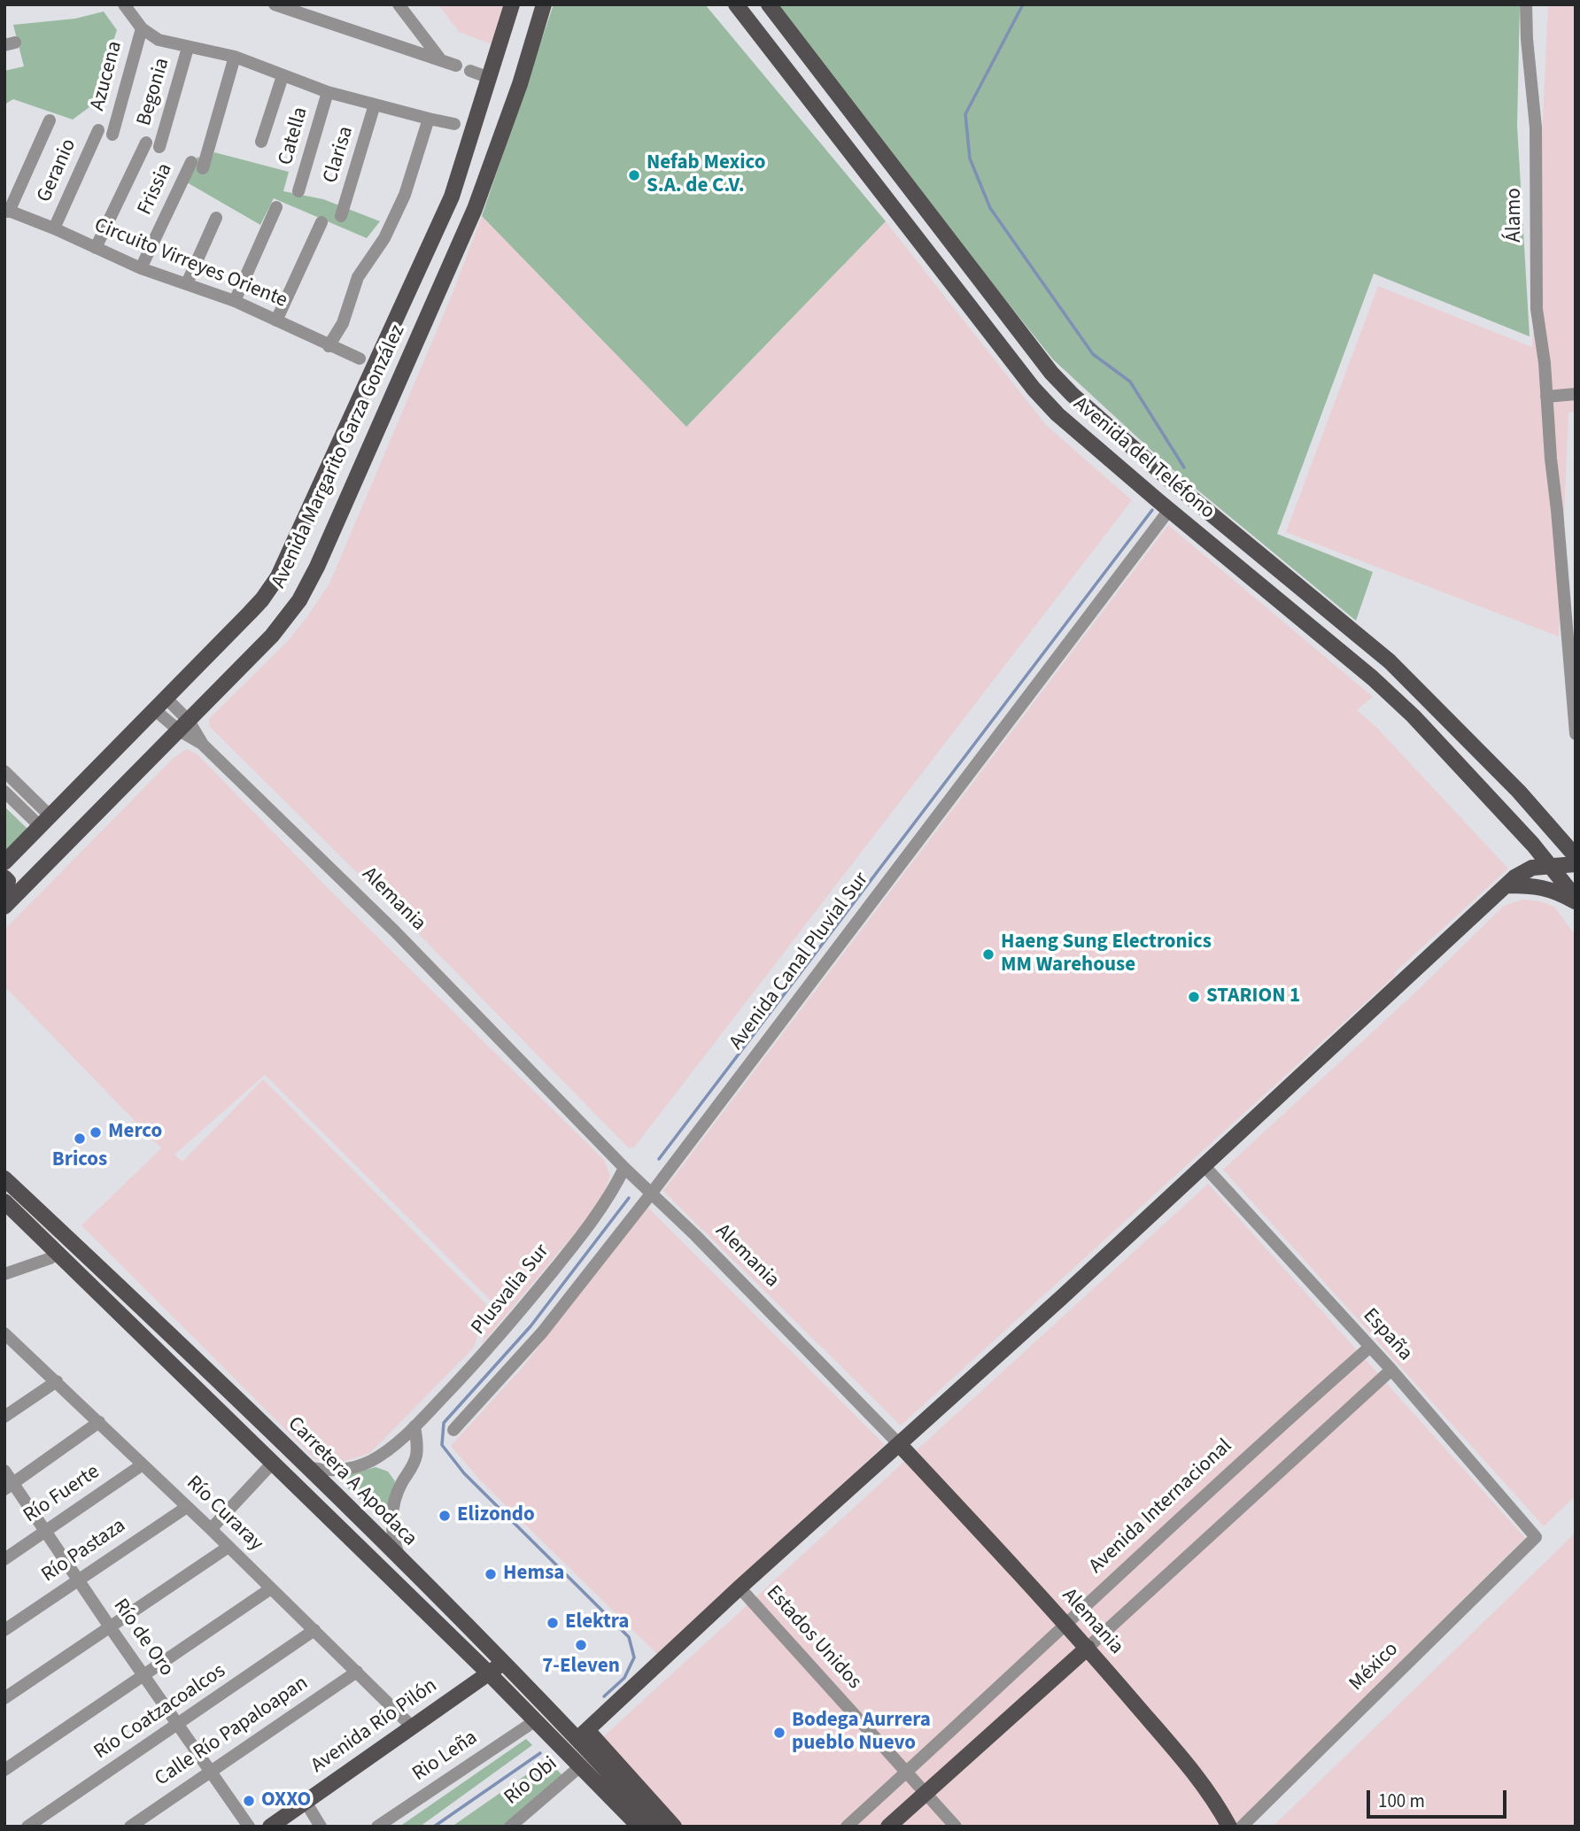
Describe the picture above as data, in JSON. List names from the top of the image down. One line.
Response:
{"streets":{"main road":["Avenida Margarito Garza González","Avenida del Teléfono","Alemania","Carretera A Apodaca","Avenida Río Pilón"],"street":["Azucena","Begonia","Catella","Clarisa","Geranio","Frissia","Álamo","Circuito Virreyes Oriente","Avenida Canal Pluvial Sur","Plusvalia Sur","España","Río Fuerte","Avenida Internacional","Río Curaray","Río Pastaza","Río de Oro","Estados Unidos","México","Río Coatzacoalcos","Calle Río Papaloapan","Rio Leña","Río Obi"]},"crossings":[["Geranio","Circuito Virreyes Oriente"],["Frissia","Circuito Virreyes Oriente"],["Avenida Margarito Garza González","Alemania"],["Avenida del Teléfono","Avenida Canal Pluvial Sur"],["Alemania","Avenida Canal Pluvial Sur"],["Alemania","Plusvalia Sur"],["Alemania","Avenida Internacional"],["Plusvalia Sur","Carretera A Apodaca"],["España","Avenida Internacional"],["España","México"],["Carretera A Apodaca","Avenida Río Pilón"],["Carretera A Apodaca","Rio Leña"],["Carretera A Apodaca","Río Obi"],["Río Fuerte","Río Curaray"],["Río Fuerte","Río de Oro"],["Avenida Internacional","Estados Unidos"],["Río Curaray","Río Pastaza"],["Río Curaray","Río Coatzacoalcos"],["Río Curaray","Avenida Río Pilón"],["Río Curaray","Calle Río Papaloapan"],["Río Pastaza","Río de Oro"],["Río de Oro","Río Coatzacoalcos"],["Río de Oro","Calle Río Papaloapan"]],"places":["Nefab Mexico S.A. de C.V.","Haeng Sung Electronics MM Warehouse","STARION 1","Merco","Bricos","Elizondo","Hemsa","Elektra","7-Eleven","Bodega Aurrera pueblo Nuevo","OXXO"],"scale_bar":"100 m"}
